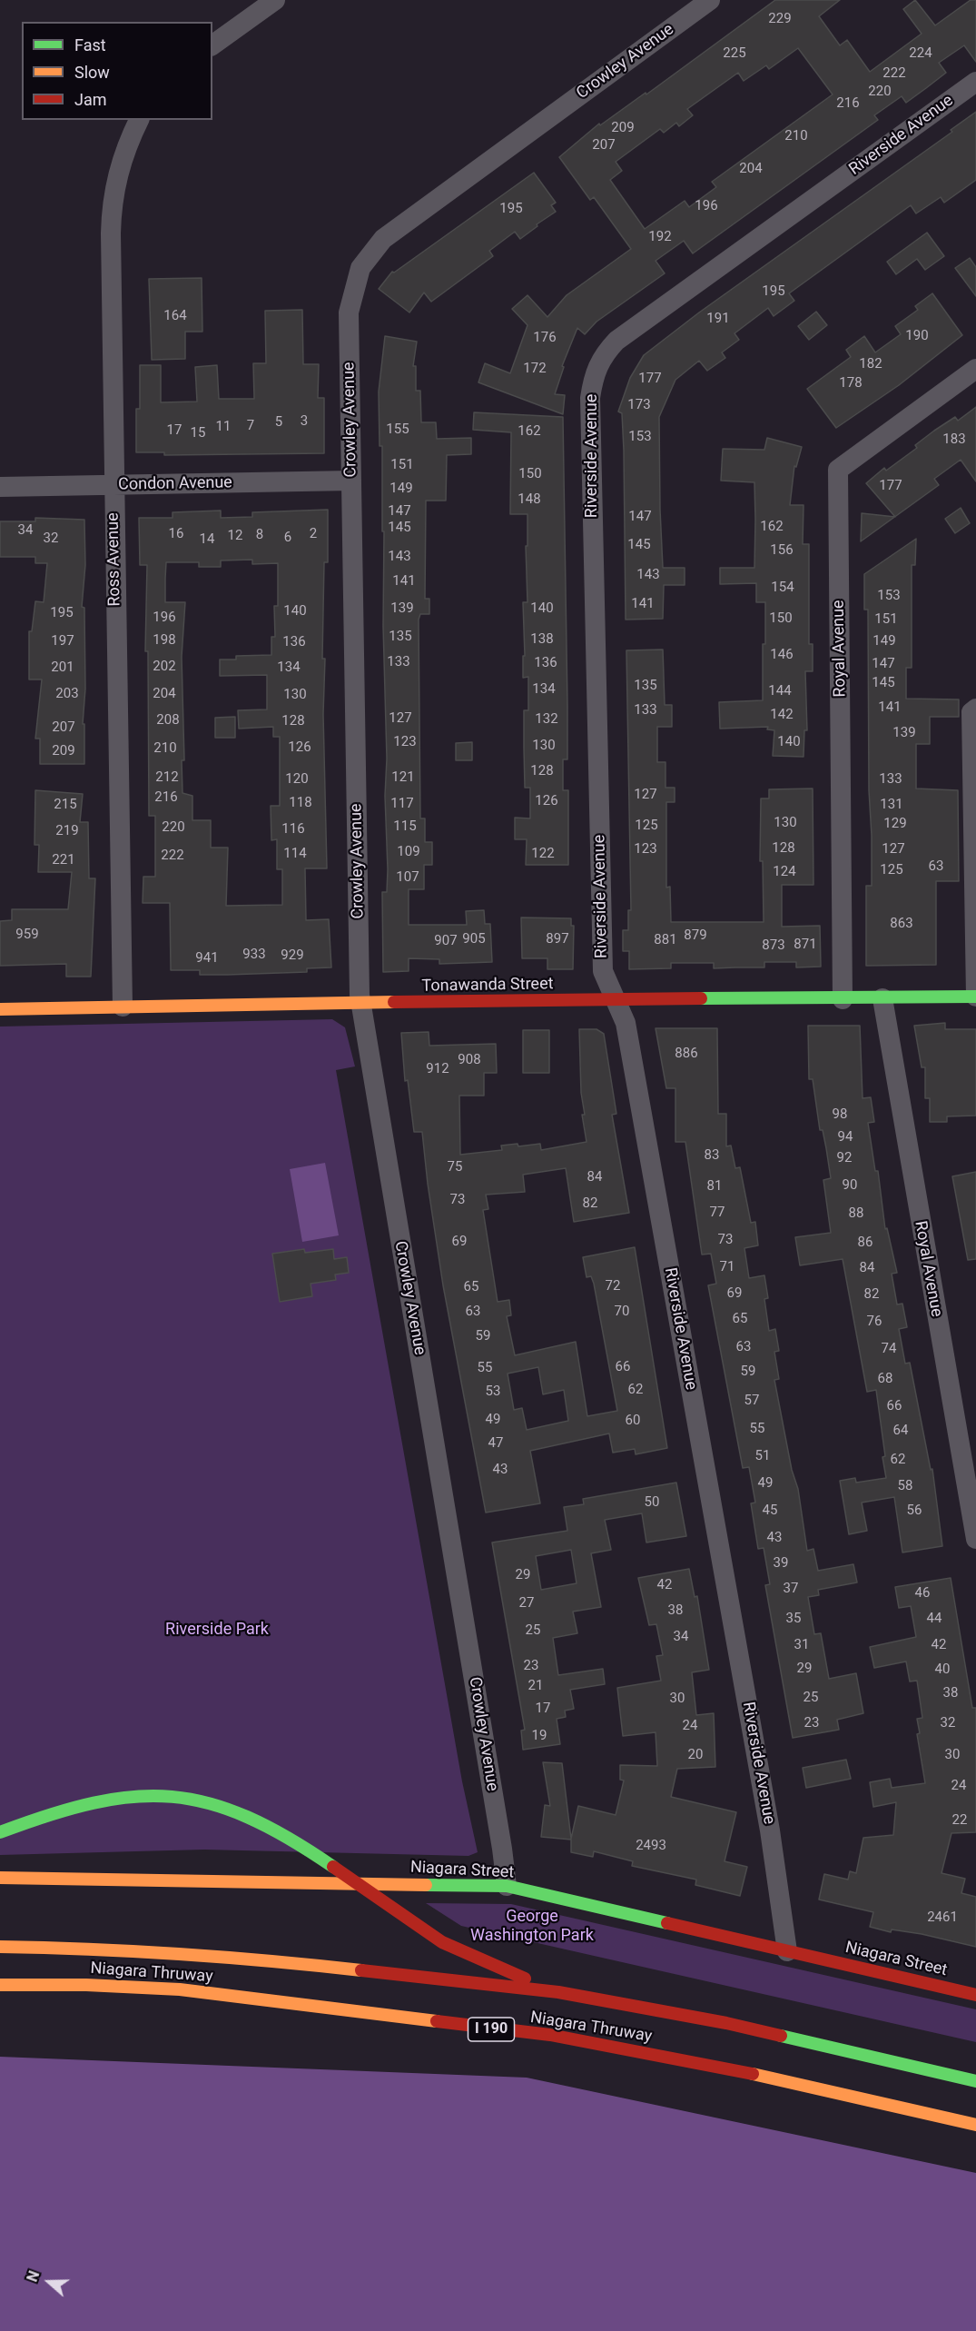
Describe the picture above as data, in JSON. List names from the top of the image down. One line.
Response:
{"streets":{"main road":["Tonawanda Street","Niagara Street","Niagara Thruway","I 190"],"street":["Crowley Avenue","Riverside Avenue","Condon Avenue","Ross Avenue","Royal Avenue"]},"crossings":[["Crowley Avenue","Condon Avenue"],["Crowley Avenue","Tonawanda Street"],["Crowley Avenue","Niagara Street"],["Riverside Avenue","Tonawanda Street"],["Riverside Avenue","Niagara Street"],["Condon Avenue","Ross Avenue"],["Ross Avenue","Tonawanda Street"],["Royal Avenue","Tonawanda Street"]],"parks":["Riverside Park","George Washington Park"],"house_numbers":["229","225","224","222","220","216","209","210","207","204","196","195","192","195","164","191","190","176","182","172","177","178","173","3","5","7","11","155","17","162","15","153","183","151","150","177","149","148","147","147","162","145","34","16","2","8","12","6","32","14","145","156","143","143","141","154","153","141","139","140","140","195","196","150","151","135","138","198","197","149","136","146","133","136","147","202","201","134","145","135","134","144","203","204","130","141","133","142","127","132","208","128","207","139","123","140","130","126","210","209","128","212","121","120","133","127","216","126","118","117","215","131","130","129","125","115","220","116","219","128","123","127","109","114","122","222","221","63","125","124","107","863","959","879","905","897","881","907","871","873","933","929","941","886","908","912","98","94","83","92","75","84","90","81","73","82","77","88","73","69","86","71","84","72","65","69","82","63","70","65","76","59","63","74","66","55","59","68","62","53","57","66","49","60","55","64","47","51","62","43","49","58","50","45","56","43","39","29","42","37","46","27","38","35","44","25","34","31","42","23","29","40","21","38","25","30","17","23","32","24","19","20","30","24","22","2493","2461"],"legend":["Fast","Slow","Jam"],"north":"left"}
